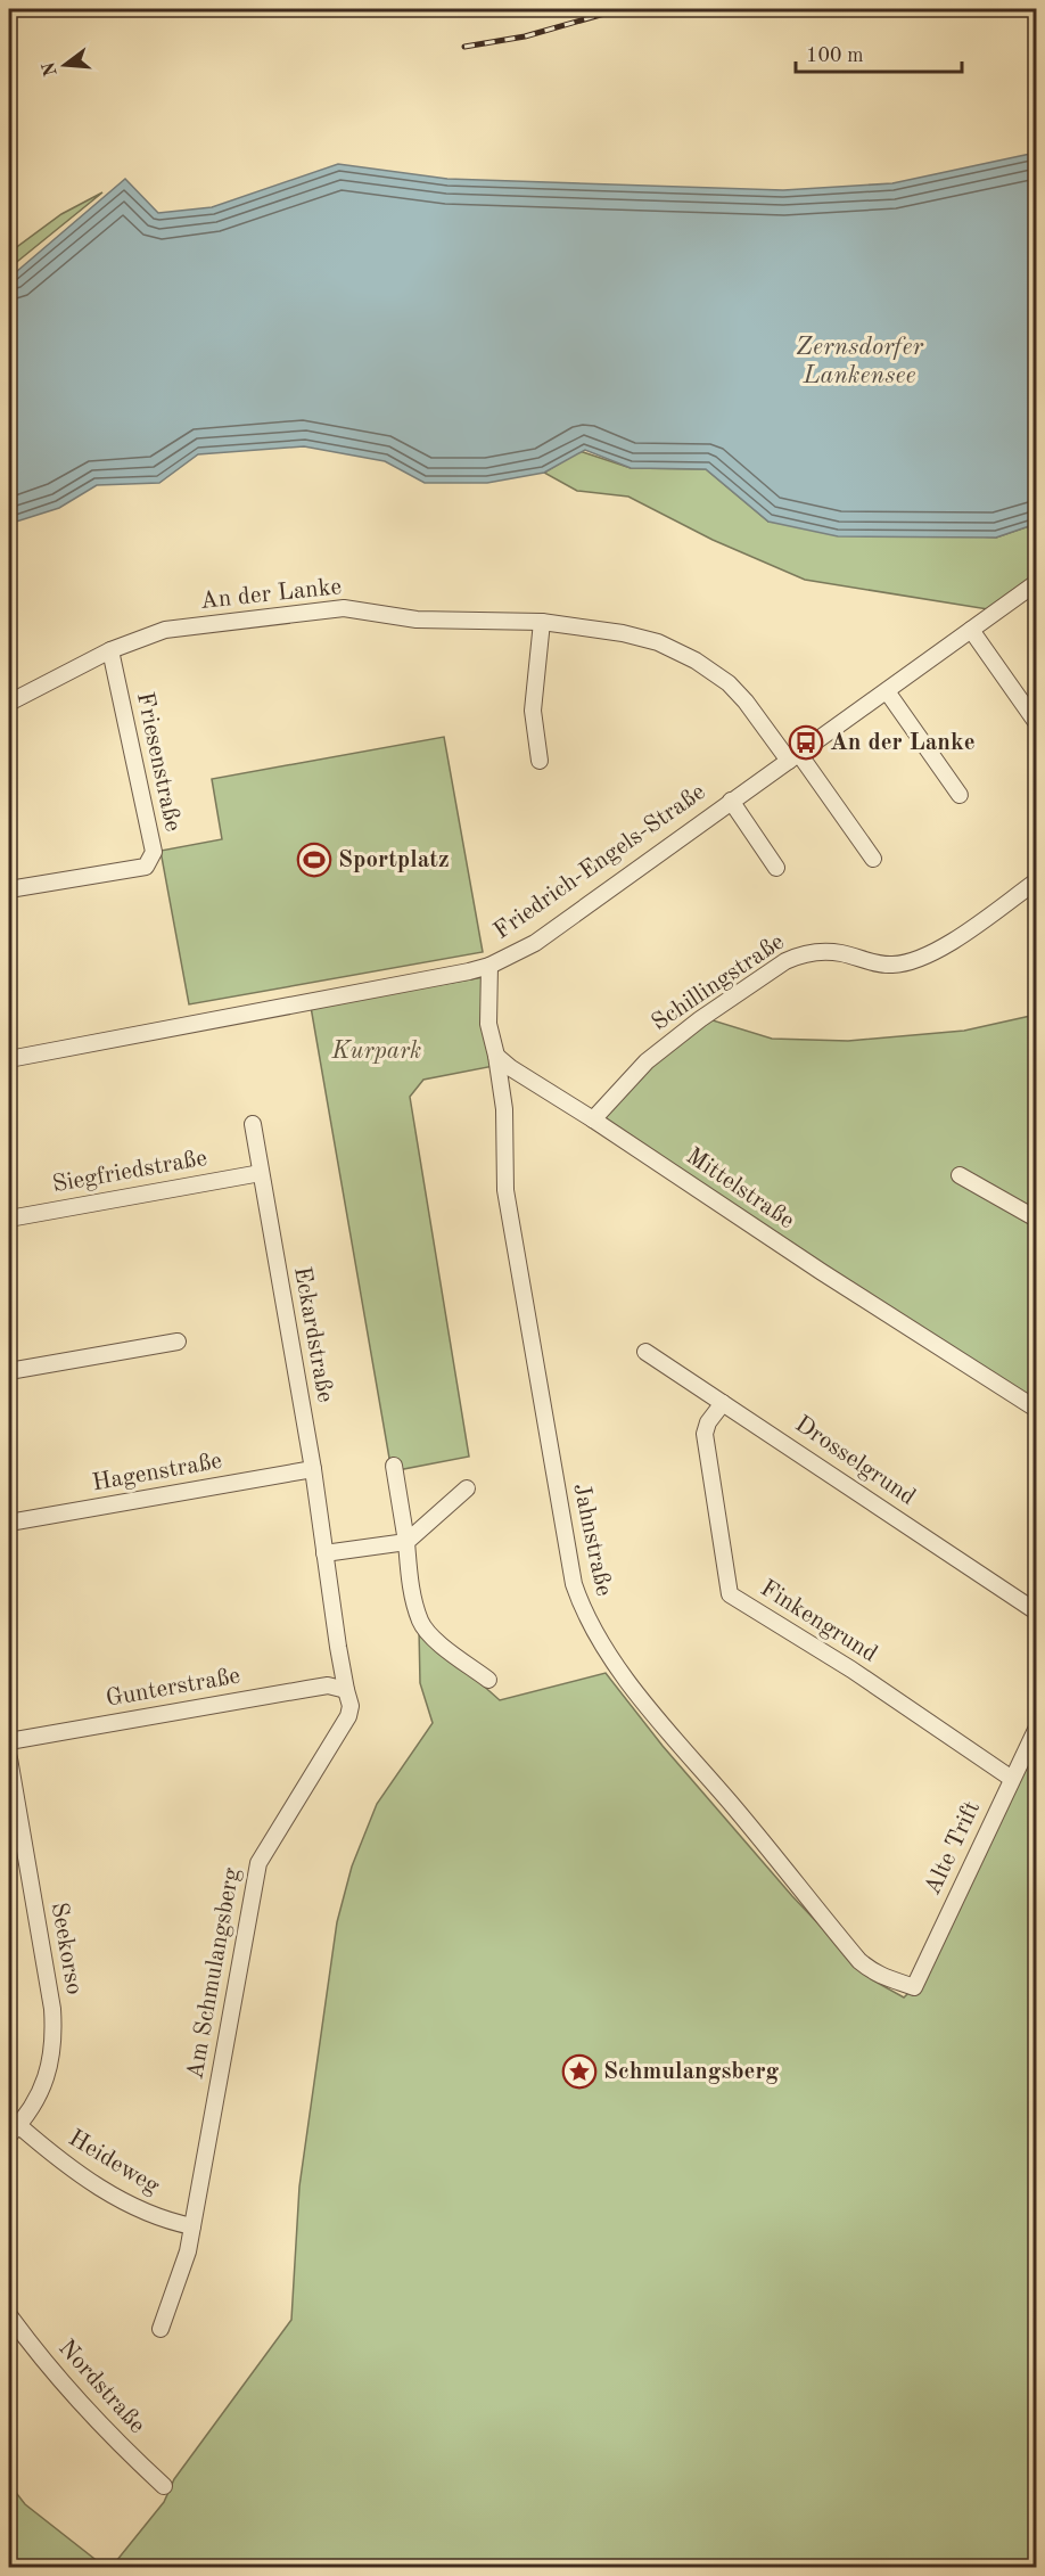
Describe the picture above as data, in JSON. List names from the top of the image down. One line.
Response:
{"streets":{"street":["An der Lanke","Friesenstraße","Friedrich-Engels-Straße","Schillingstraße","Siegfriedstraße","Mittelstraße","Eckardstraße","Drosselgrund","Hagenstraße","Jahnstraße","Finkengrund","Gunterstraße","Alte Trift","Seekorso","Am Schmulangsberg","Heideweg","Nordstraße"]},"crossings":[["An der Lanke","Friesenstraße"],["An der Lanke","Friedrich-Engels-Straße"],["Schillingstraße","Mittelstraße"],["Siegfriedstraße","Eckardstraße"],["Mittelstraße","Jahnstraße"],["Eckardstraße","Hagenstraße"],["Eckardstraße","Am Schmulangsberg"],["Drosselgrund","Finkengrund"],["Jahnstraße","Alte Trift"],["Finkengrund","Alte Trift"],["Gunterstraße","Am Schmulangsberg"],["Seekorso","Heideweg"],["Am Schmulangsberg","Heideweg"]],"water":["Zernsdorfer Lankensee"],"parks":["Kurpark"],"places":{"bus stop":["An der Lanke"],"sports":["Sportplatz"],"place":["Schmulangsberg"]},"scale_bar":"100 m","north":"left"}
